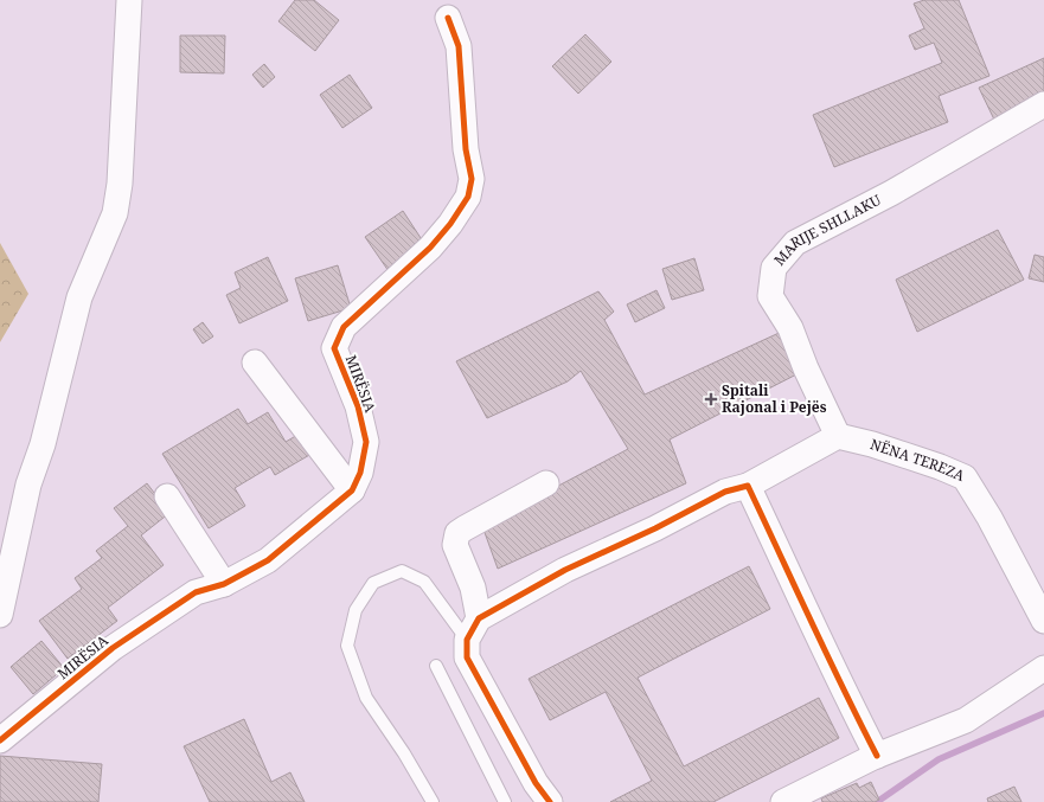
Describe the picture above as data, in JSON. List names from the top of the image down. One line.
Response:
{"streets":{"street":["MARIJE SHLLAKU","MIRËSIA","NËNA TEREZA"]},"crossings":[["MARIJE SHLLAKU","NËNA TEREZA"]],"places":{"health":["Spitali Rajonal i Pejës"]}}
